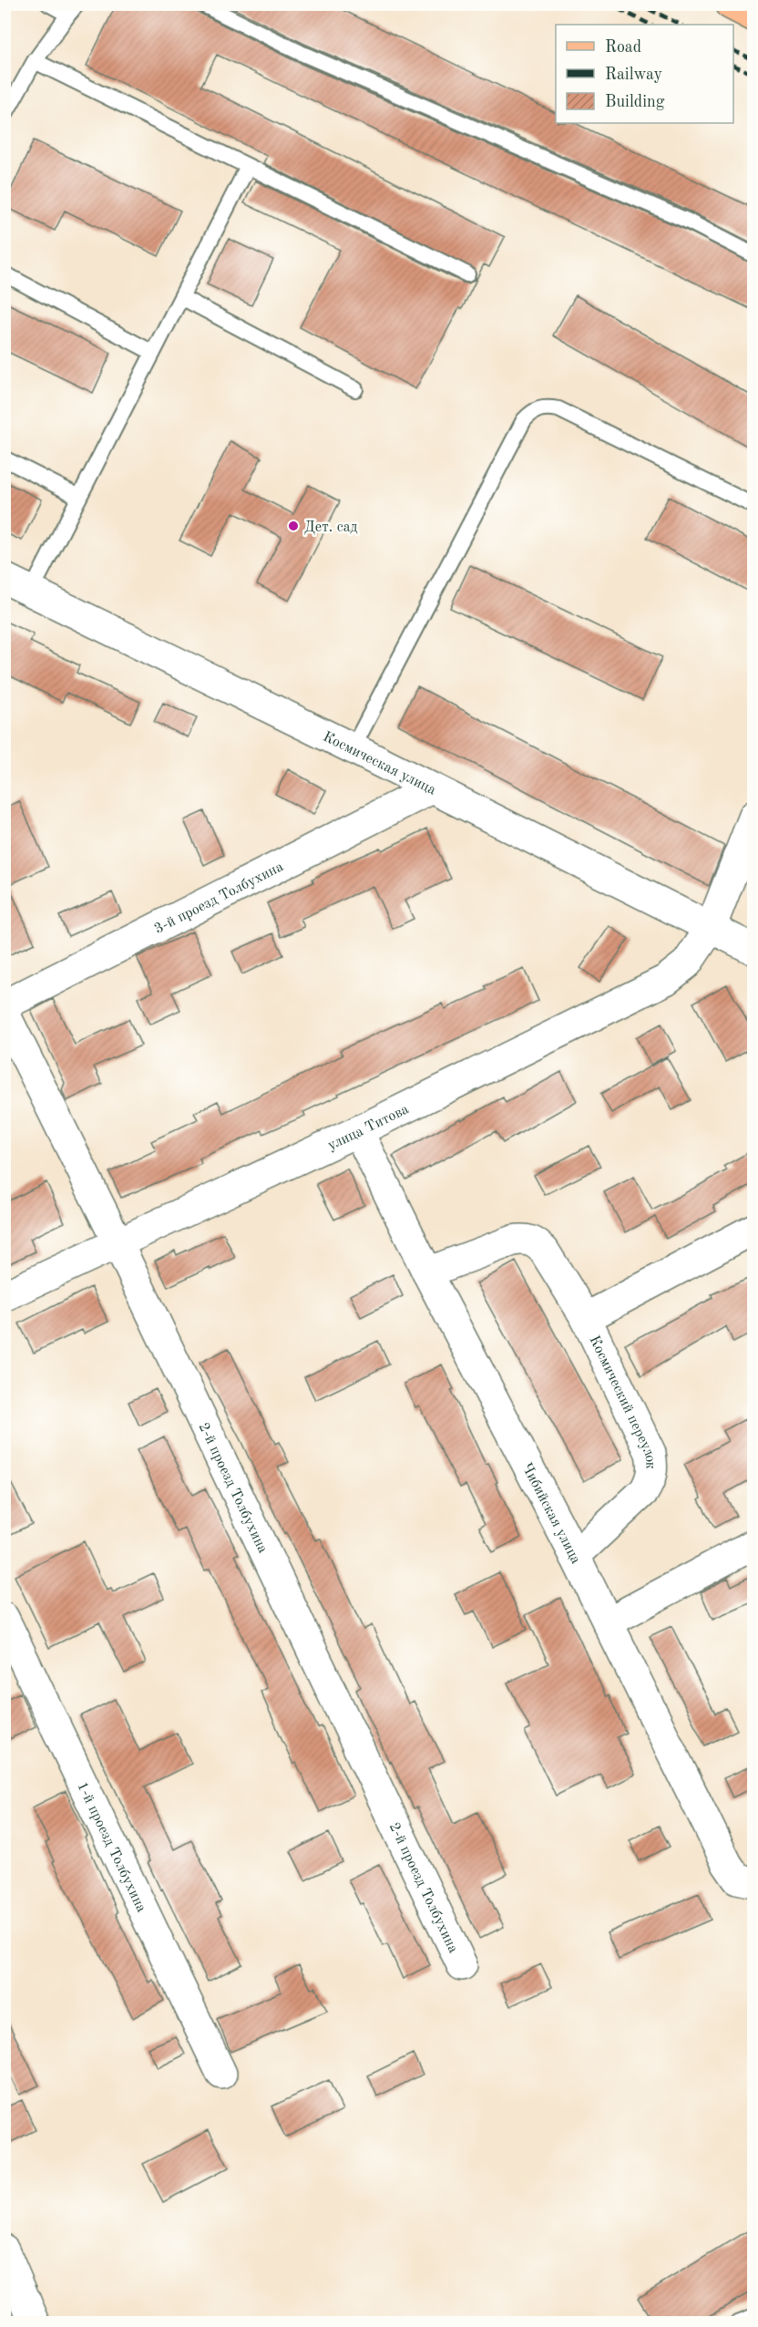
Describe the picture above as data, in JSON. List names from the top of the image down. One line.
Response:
{"streets":{"street":["Космическая улица","3-й проезд Толбухина","улица Титова","Космический переулок","2-й проезд Толбухина","Чибийская улица","1-й проезд Толбухина"]},"crossings":[["Космическая улица","3-й проезд Толбухина"],["Космическая улица","улица Титова"],["улица Титова","2-й проезд Толбухина"],["улица Титова","Чибийская улица"],["Космический переулок","Чибийская улица"]],"places":["Дет. сад"],"legend":["Road","Railway","Building"]}
